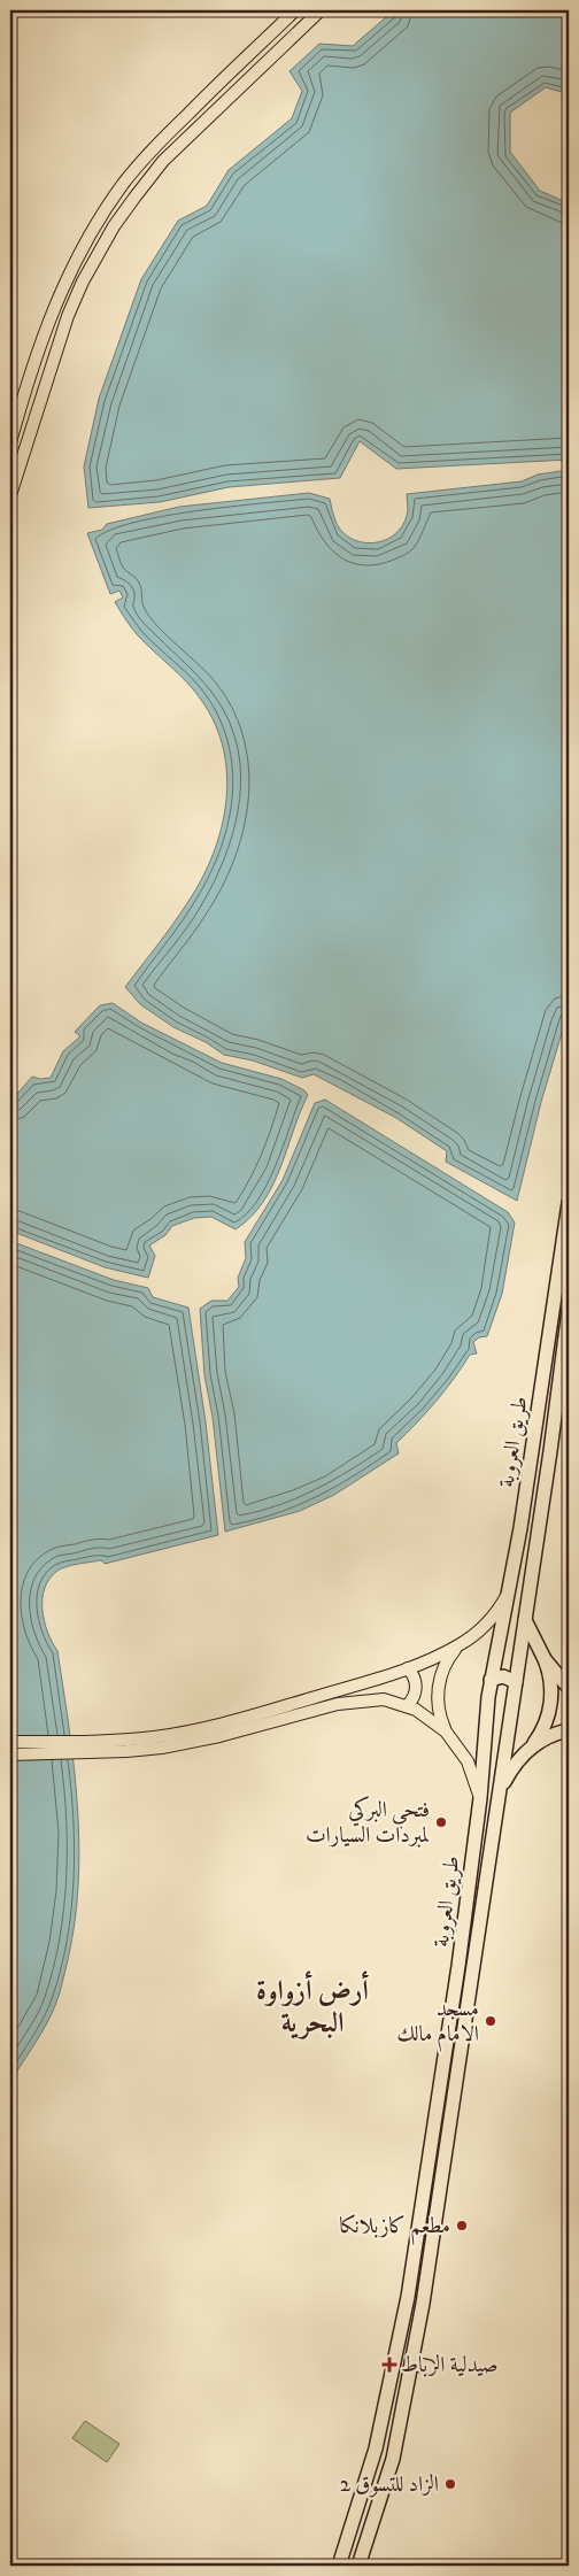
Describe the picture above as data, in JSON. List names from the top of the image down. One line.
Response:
{"streets":{"highway":["طريق العروبة"]},"districts":["أرض أزواوة البحرية"],"places":{"other":["فتحي البركي لمبردات السيارات","مسجد الامام مالك","مطعم كازبلانكا","الزاد للتسوق 2"],"health":["صيدلية الرباط"]}}
